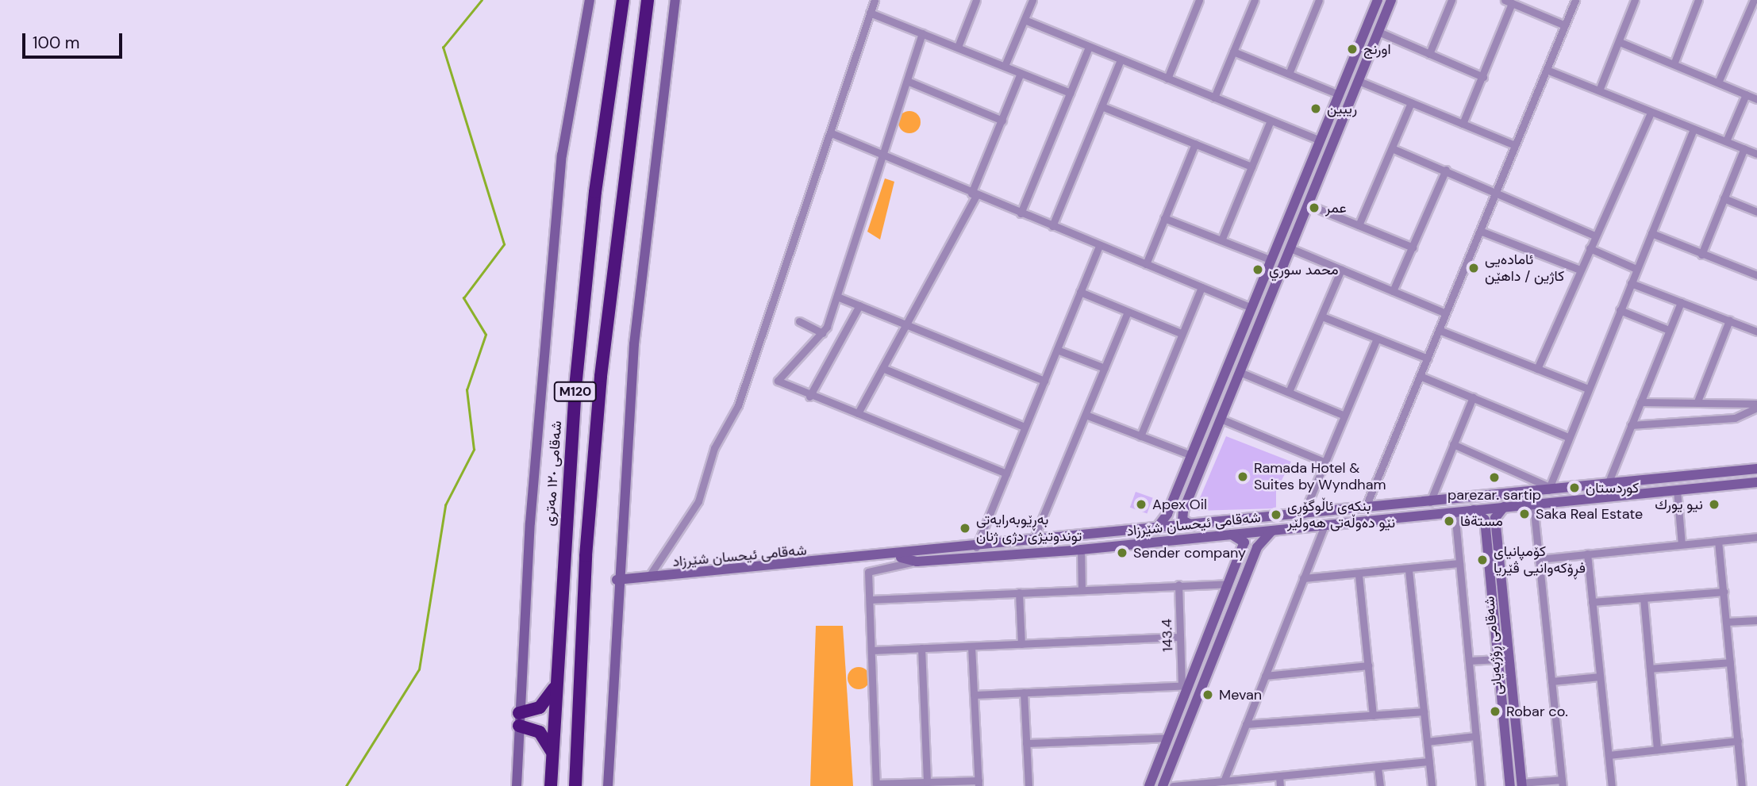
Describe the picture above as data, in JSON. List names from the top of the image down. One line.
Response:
{"streets":{"highway":["M120","شەقامی ١٢٠ مەتری"],"street":["شەقامی ئیحسان شێرزاد","143.4","شەقامی ڕۆژبەیانی"]},"places":["اورنج","ريبين","عمر","ئامادەيی کاژين / داهێن","محمد سوري","Ramada Hotel & Suites by Wyndham","parezar. sartip","كوردستان","Apex Oil","نيو يورك","Saka Real Estate","بنکەی ئاڵوگۆڕی نێو دەوڵەتی هەولێر","مستةفا","بەڕێوبەرایەتی توندوتیژی دژی ژنان","Sender company","کۆمپانیای فڕۆکەوانیی ڤێریا","Mevan","Robar co."],"scale_bar":"100 m"}
